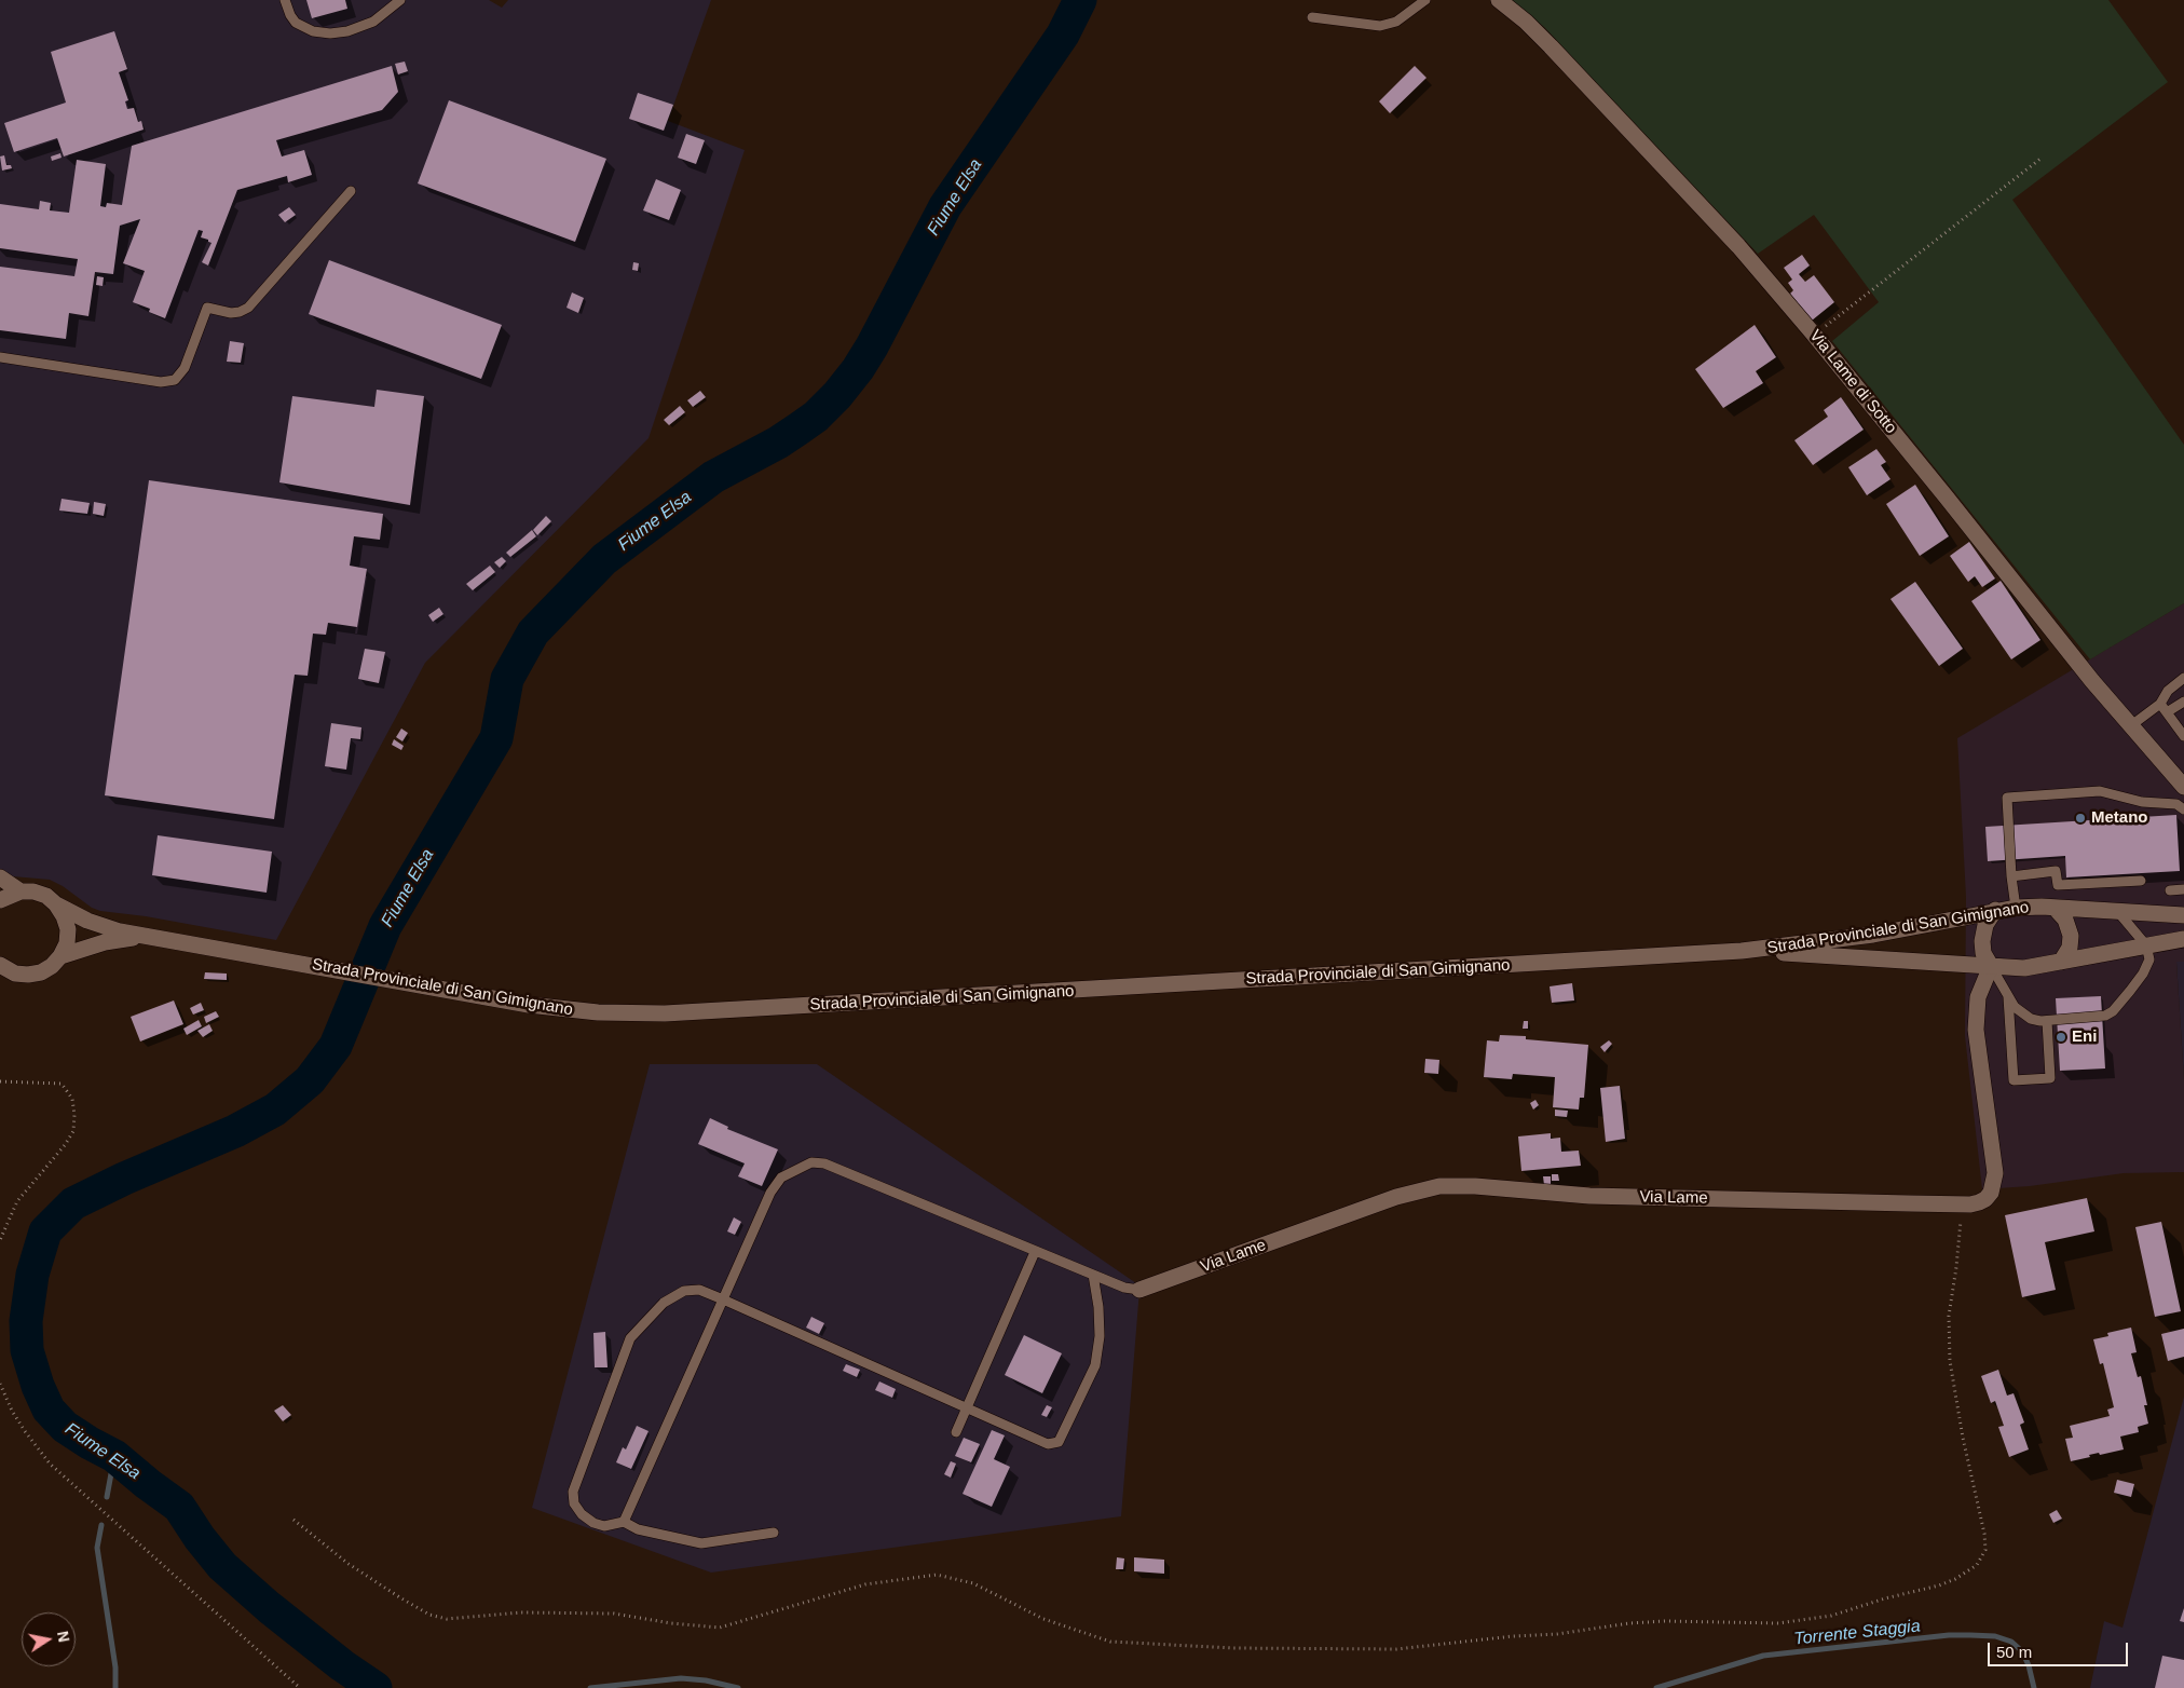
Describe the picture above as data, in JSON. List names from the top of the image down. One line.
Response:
{"streets":{"main road":["Via Lame di Sotto","Strada Provinciale di San Gimignano","Via Lame"]},"crossings":[["Strada Provinciale di San Gimignano","Via Lame"]],"water":["Fiume Elsa","Torrente Staggia"],"places":["Metano","Eni"],"scale_bar":"50 m","north":"right"}
